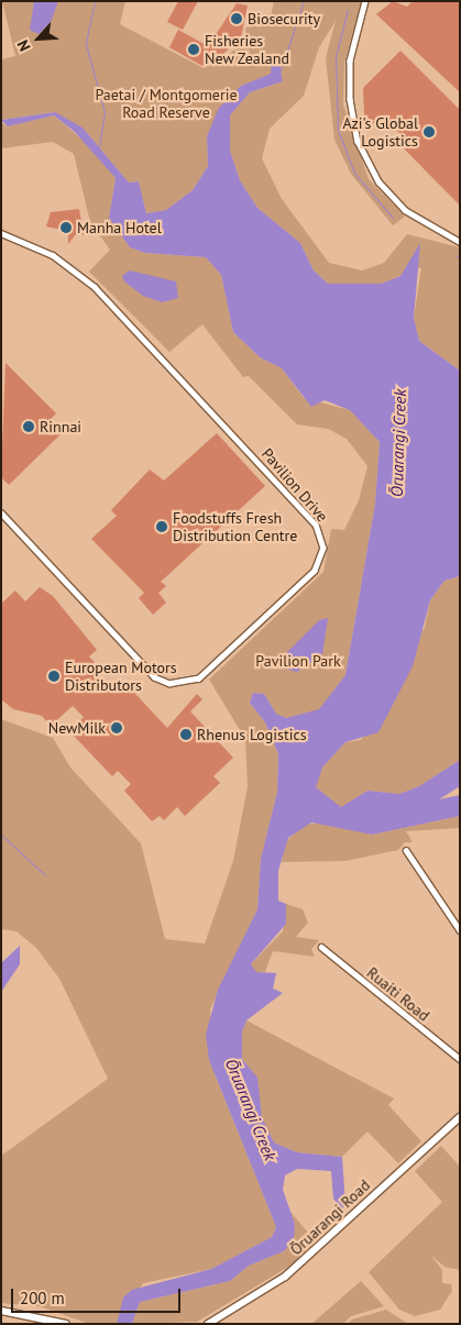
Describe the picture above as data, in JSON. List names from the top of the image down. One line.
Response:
{"streets":{"street":["Pavilion Drive","Ruaiti Road","Ōruarangi Road"]},"water":["Ōruarangi Creek"],"parks":["Paetai / Montgomerie Road Reserve","Pavilion Park"],"places":["Biosecurity","Fisheries New Zealand","Azi's Global Logistics","Manha Hotel","Rinnai","Foodstuffs Fresh Distribution Centre","European Motors Distributors","NewMilk","Rhenus Logistics"],"scale_bar":"200 m","north":"bottom left"}
